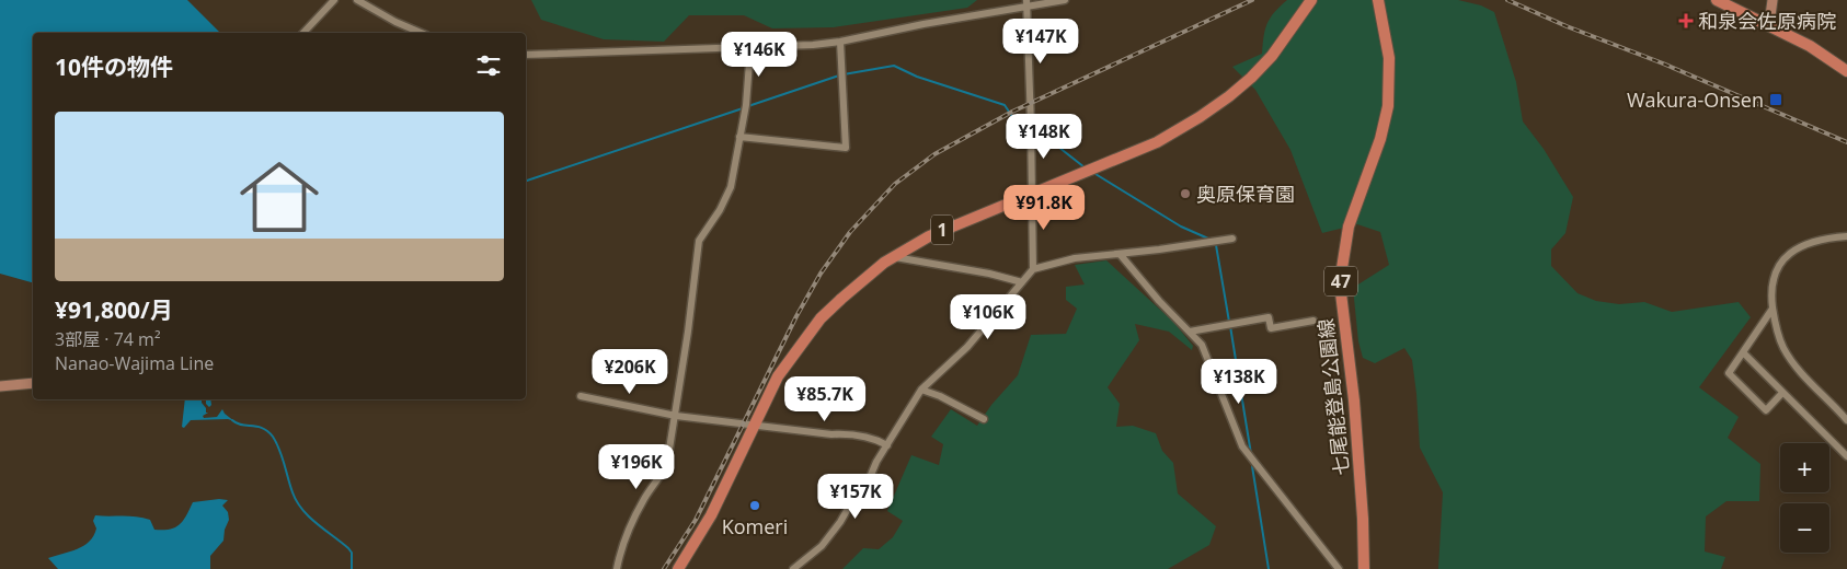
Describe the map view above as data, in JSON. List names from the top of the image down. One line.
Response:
{"streets":{"main road":["1","47","七尾能登島公園線"]},"places":{"health":["和泉会佐原病院"],"transit":["Wakura-Onsen"],"other":["奥原保育園","Komeri"]},"page":{"price":["¥147K","¥146K","¥148K","¥91.8K","¥106K","¥206K","¥138K","¥85.7K","¥196K","¥157K"],"heading":"10件の物件","list":[{"name":"¥91,800/月","note":"3部屋 · 74 m² · Nanao-Wajima Line"}],"map_buttons":["+","−"]}}
